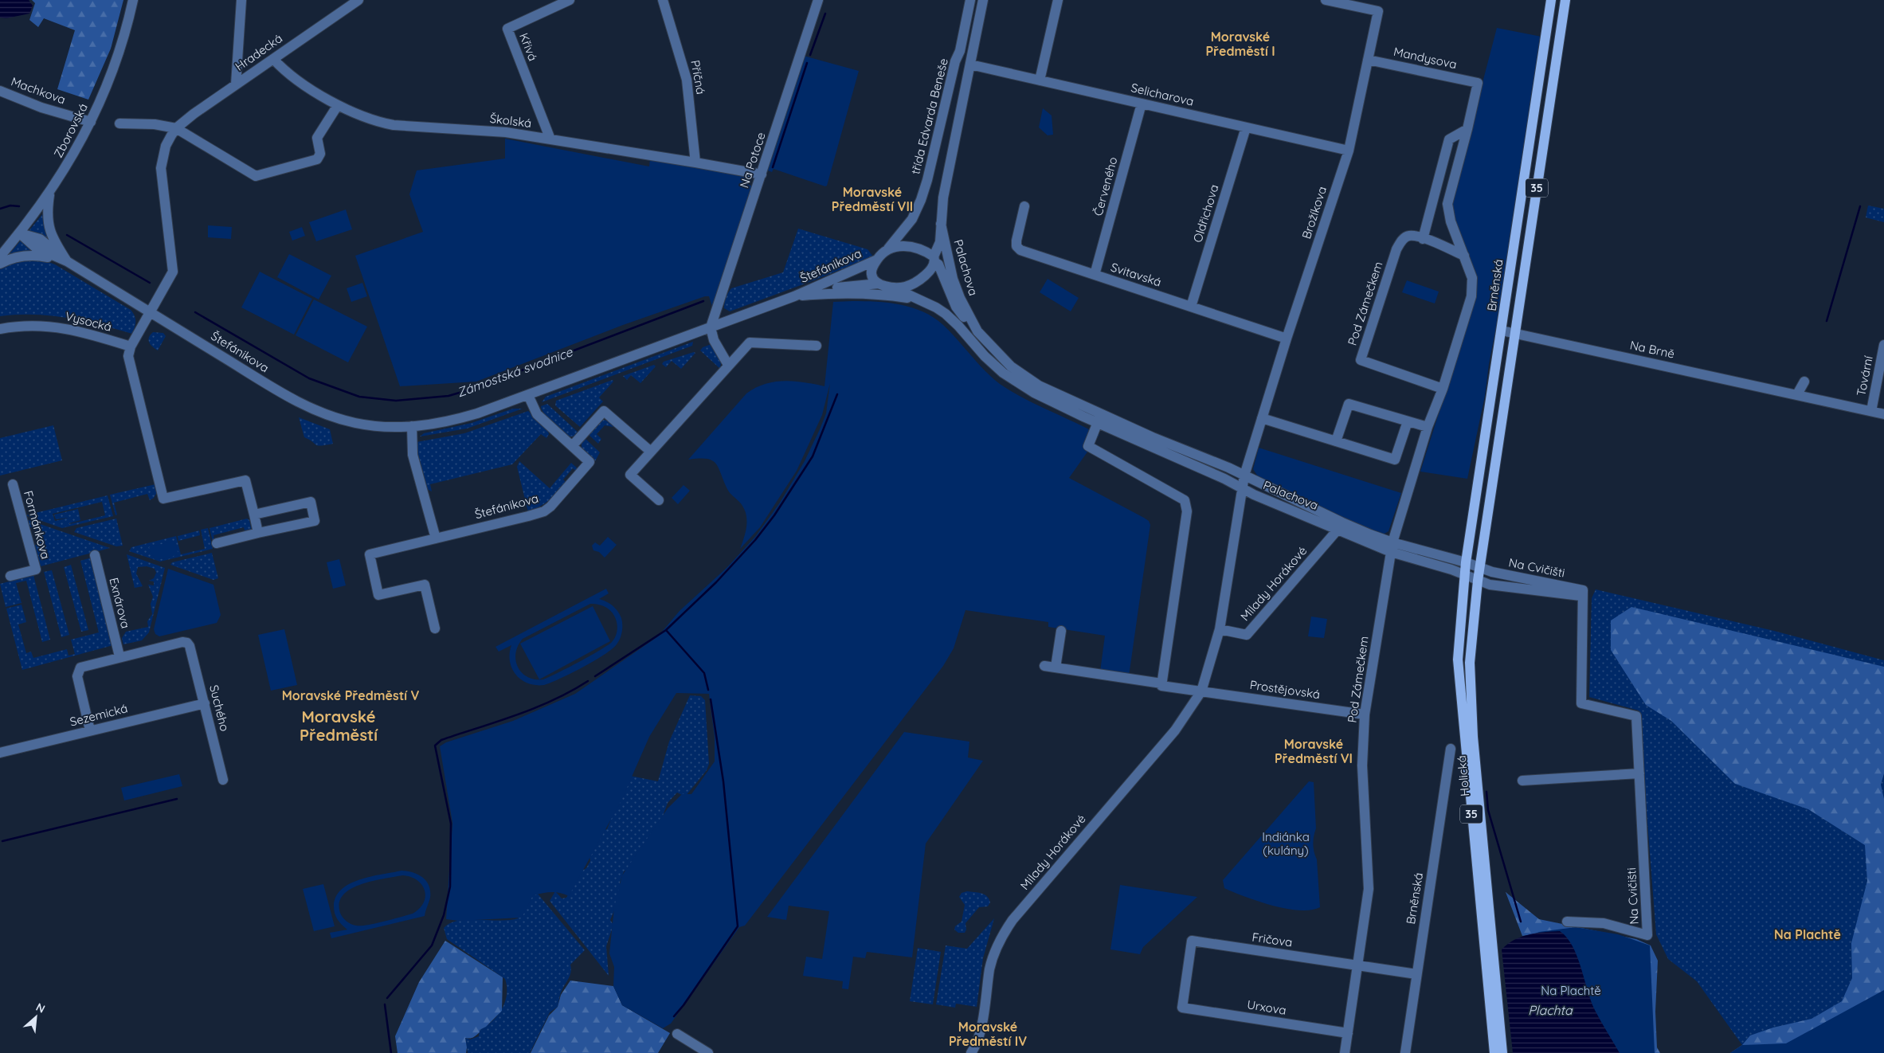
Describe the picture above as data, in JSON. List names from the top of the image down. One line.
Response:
{"streets":{"main road":["35","Brněnská","Holická"],"street":["Křivá","Hradecká","Mandysova","Příčná","Machkova","Selicharova","třída Edvarda Beneše","Školská","Zborovská","Na Potoce","Červeného","Brožíkova","Oldřichova","Štefánikova","Palachova","Svitavská","Pod Zámečkem","Vysocká","Na Brně","Tovární","Formánkova","Na Cvičišti","Milady Horákové","Exnárova","Prostějovská","Suchého","Sezemická","Fričova","Urxova"]},"crossings":[["Křivá","Školská"],["Hradecká","Školská"],["Hradecká","Štefánikova"],["Mandysova","Brožíkova"],["Mandysova","Pod Zámečkem"],["Příčná","Školská"],["Machkova","Zborovská"],["Selicharova","Červeného"],["Selicharova","Brožíkova"],["Selicharova","Oldřichova"],["třída Edvarda Beneše","Štefánikova"],["třída Edvarda Beneše","Palachova"],["Školská","Na Potoce"],["Zborovská","Štefánikova"],["Na Potoce","Štefánikova"],["Červeného","Svitavská"],["35","Palachova"],["35","Na Brně"],["35","Na Cvičišti"],["35","Holická"],["Brožíkova","Palachova"],["Brožíkova","Svitavská"],["Brožíkova","Milady Horákové"],["Oldřichova","Svitavská"],["Štefánikova","Palachova"],["Palachova","Brněnská"],["Palachova","Pod Zámečkem"],["Palachova","Na Cvičišti"],["Palachova","Milady Horákové"],["Palachova","Holická"],["Brněnská","Na Brně"],["Brněnská","Holická"],["Brněnská","Fričova"],["Pod Zámečkem","Prostějovská"],["Pod Zámečkem","Fričova"],["Pod Zámečkem","Urxova"],["Na Brně","Tovární"],["Na Cvičišti","Holická"],["Milady Horákové","Prostějovská"],["Exnárova","Suchého"],["Suchého","Sezemická"],["Fričova","Urxova"]],"districts":["Moravské Předměstí I","Moravské Předměstí VII","Moravské Předměstí V","Moravské Předměstí","Moravské Předměstí VI","Na Plachtě","Moravské Předměstí IV"],"water":["Zámostská svodnice","Plachta"],"parks":["Indiánka (kulány)","Na Plachtě"],"north":"top right"}
